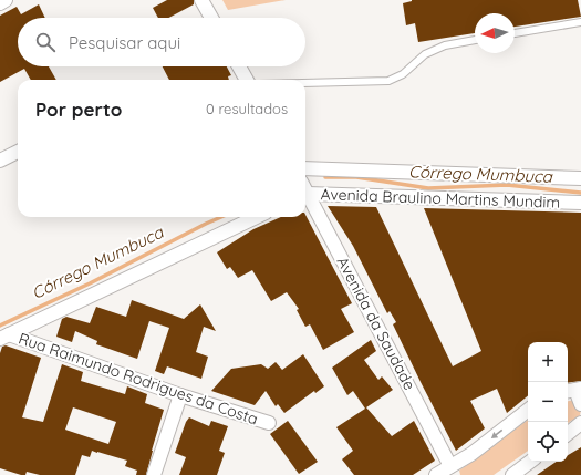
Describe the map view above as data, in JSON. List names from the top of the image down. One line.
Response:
{"streets":{"street":["Avenida Braulino Martins Mundim","Avenida da Saudade","Rua Raimundo Rodrigues da Costa"]},"water":["Córrego Mumbuca"],"north":"left","page":{"search":"Pesquisar aqui","heading":["Por perto","0 resultados"],"map_buttons":["+","−"]}}
